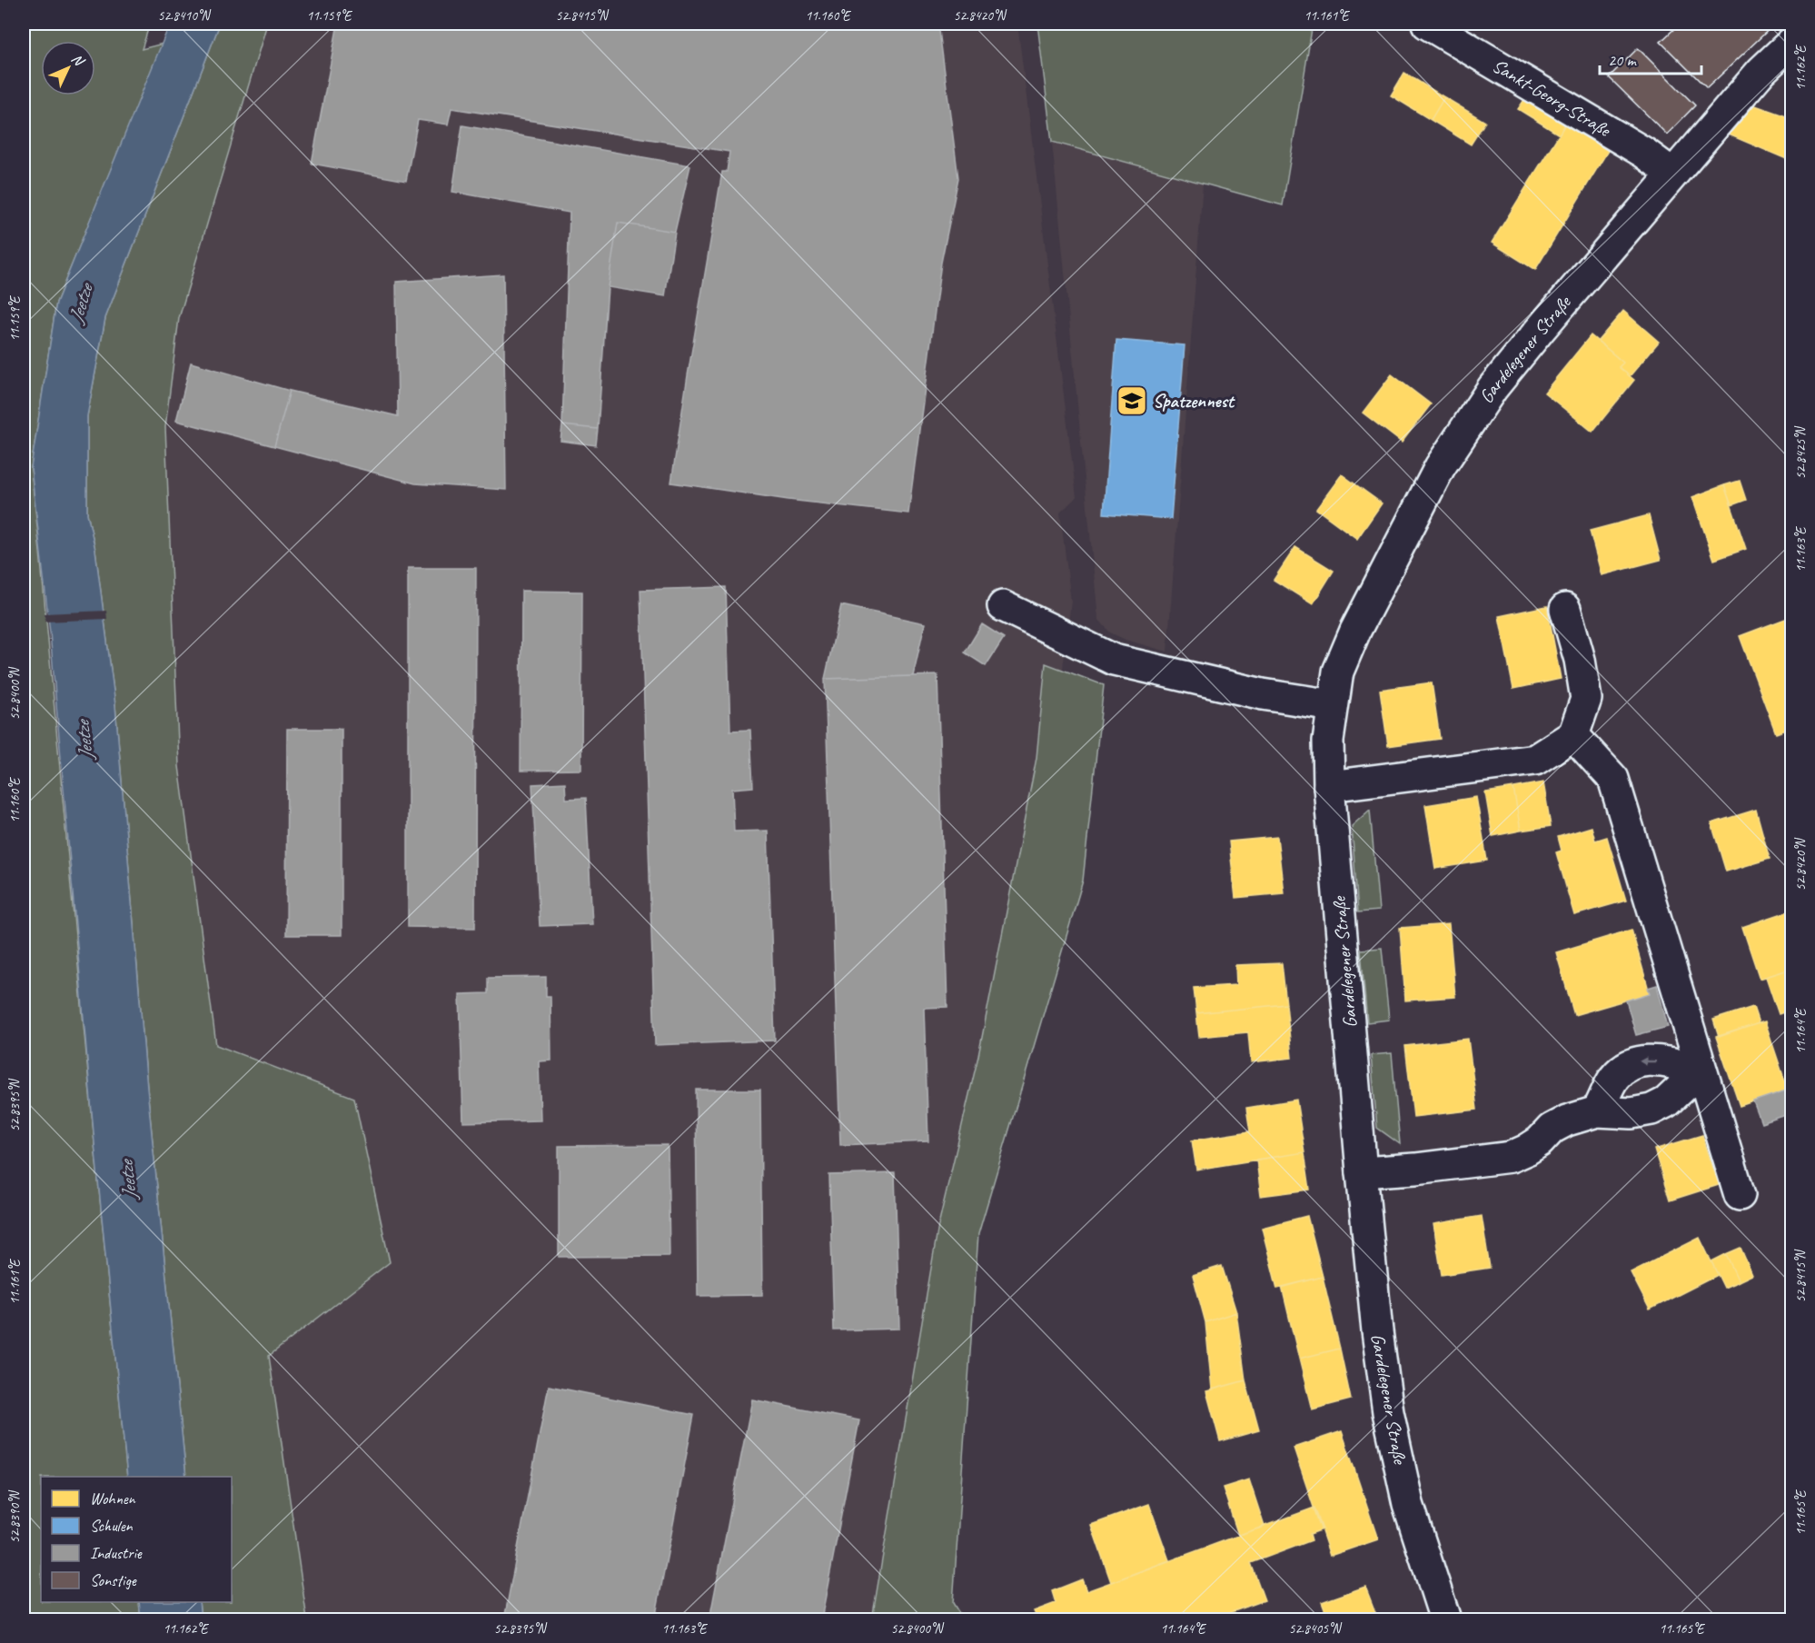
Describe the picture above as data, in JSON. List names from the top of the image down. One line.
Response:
{"streets":{"street":["Sankt-Georg-Straße","Gardelegener Straße"]},"crossings":[["Sankt-Georg-Straße","Gardelegener Straße"]],"water":["Jeetze"],"places":{"school or university":["Spatzennest"]},"legend":["Wohnen","Schulen","Industrie","Sonstige"],"scale_bar":"20 m","north":"top right","coordinates":["52.8410°N","11.159°E","52.8415°N","11.160°E","52.8420°N","11.161°E","11.162°E","52.8425°N","11.163°E","52.8400°N","11.164°E","52.8395°N","11.165°E","52.8390°N","52.8405°N"]}
